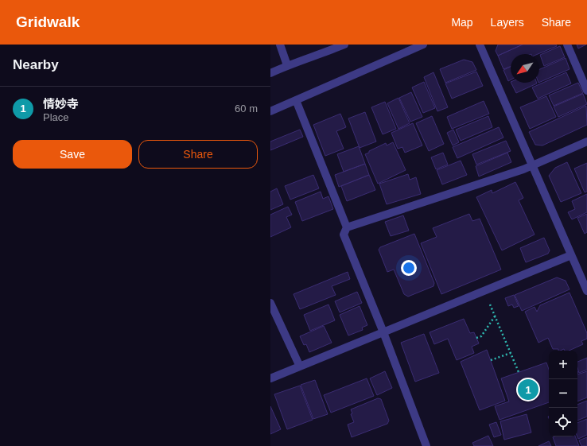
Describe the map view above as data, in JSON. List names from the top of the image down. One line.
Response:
{"north":"bottom left","page":{"header":"Gridwalk","nav":["Map","Layers","Share"],"heading":"Nearby","list":[{"mark":"1","name":"情妙寺","note":"Place","value":"60 m"}],"buttons":["Save","Share"],"map_buttons":["+","−"],"pins":"1"}}
